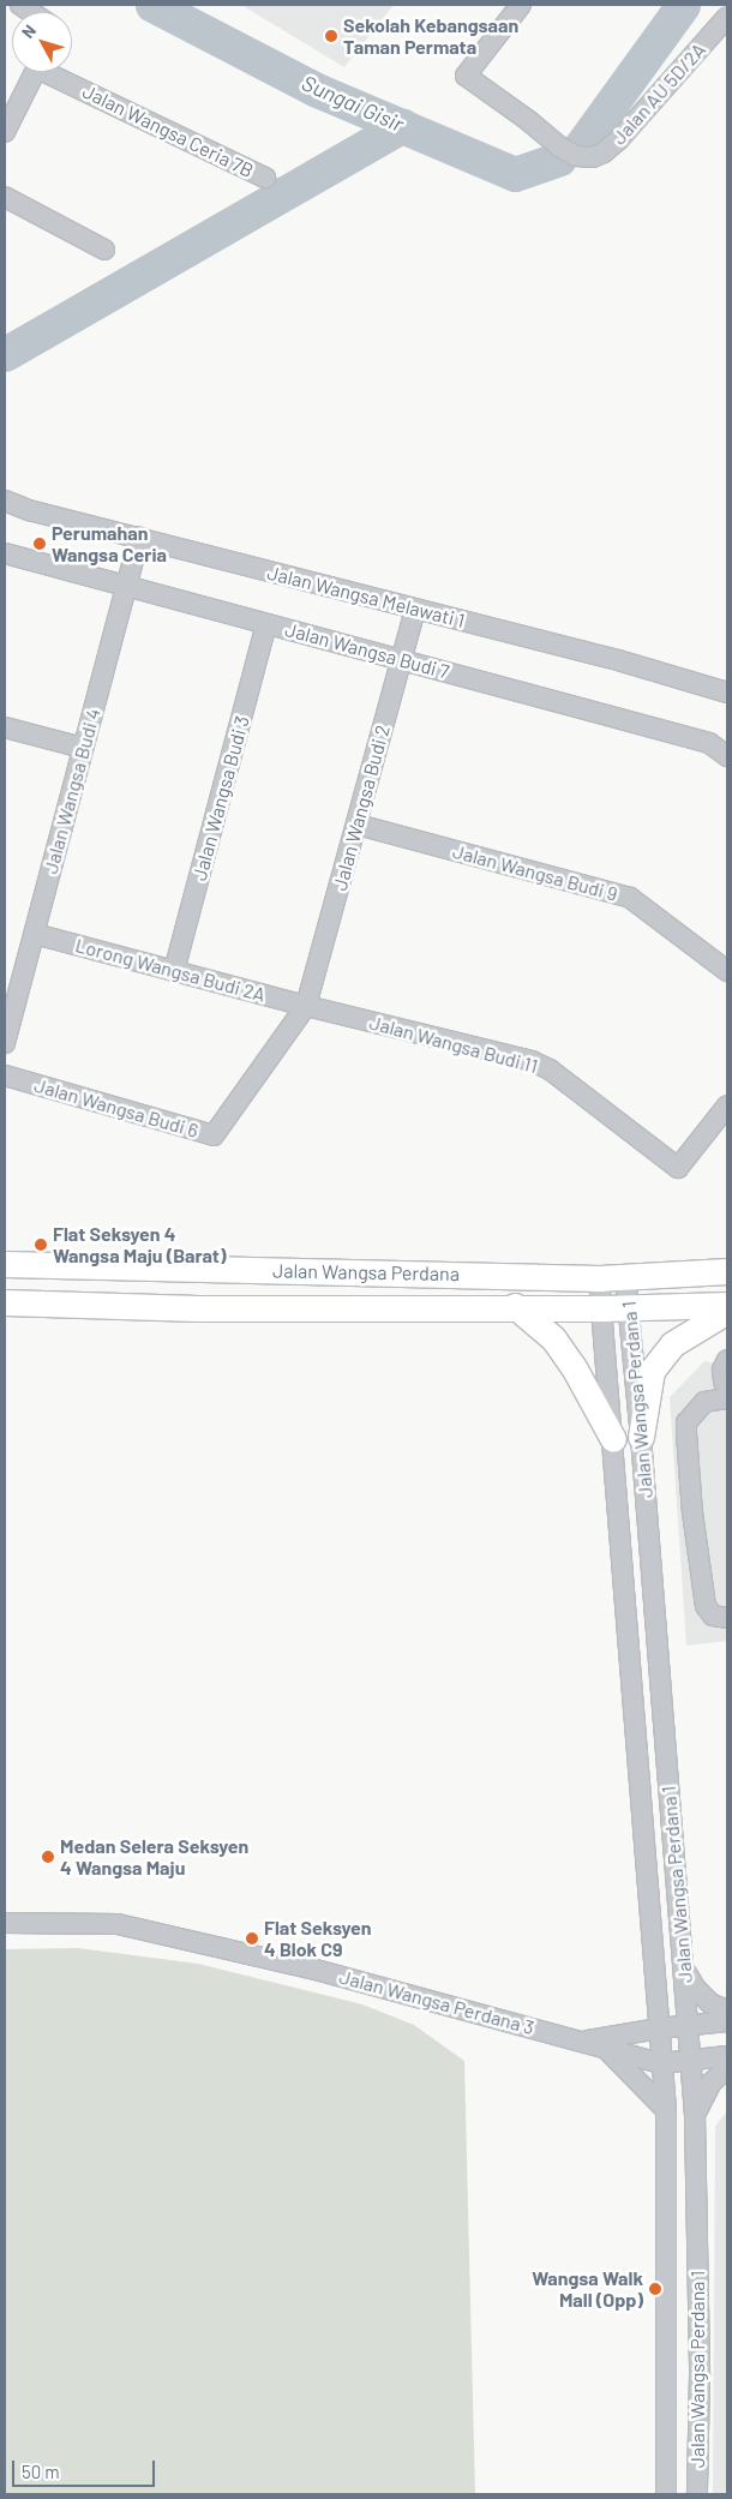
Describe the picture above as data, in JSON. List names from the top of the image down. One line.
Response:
{"streets":{"main road":["Jalan Wangsa Perdana"],"street":["Jalan AU 5D/2A","Jalan Wangsa Ceria 7B","Jalan Wangsa Melawati 1","Jalan Wangsa Budi 7","Jalan Wangsa Budi 4","Jalan Wangsa Budi 3","Jalan Wangsa Budi 2","Jalan Wangsa Budi 9","Lorong Wangsa Budi 2A","Jalan Wangsa Budi 11","Jalan Wangsa Budi 6","Jalan Wangsa Perdana 1","Jalan Wangsa Perdana 3"]},"crossings":[["Jalan Wangsa Melawati 1","Jalan Wangsa Budi 4"],["Jalan Wangsa Melawati 1","Jalan Wangsa Budi 2"],["Jalan Wangsa Budi 7","Jalan Wangsa Budi 4"],["Jalan Wangsa Budi 7","Jalan Wangsa Budi 3"],["Jalan Wangsa Budi 7","Jalan Wangsa Budi 2"],["Jalan Wangsa Budi 4","Lorong Wangsa Budi 2A"],["Jalan Wangsa Budi 3","Lorong Wangsa Budi 2A"],["Jalan Wangsa Budi 2","Jalan Wangsa Budi 9"],["Jalan Wangsa Budi 2","Lorong Wangsa Budi 2A"],["Jalan Wangsa Budi 2","Jalan Wangsa Budi 11"],["Jalan Wangsa Budi 2","Jalan Wangsa Budi 6"],["Lorong Wangsa Budi 2A","Jalan Wangsa Budi 11"],["Lorong Wangsa Budi 2A","Jalan Wangsa Budi 6"],["Jalan Wangsa Budi 11","Jalan Wangsa Budi 6"],["Jalan Wangsa Perdana","Jalan Wangsa Perdana 1"],["Jalan Wangsa Perdana 1","Jalan Wangsa Perdana 3"]],"water":["Sungai Gisir"],"places":["Sekolah Kebangsaan Taman Permata","Perumahan Wangsa Ceria","Flat Seksyen 4 Wangsa Maju (Barat)","Medan Selera Seksyen 4 Wangsa Maju","Flat Seksyen 4 Blok C9","Wangsa Walk Mall (Opp)"],"scale_bar":"50 m","north":"top left"}
